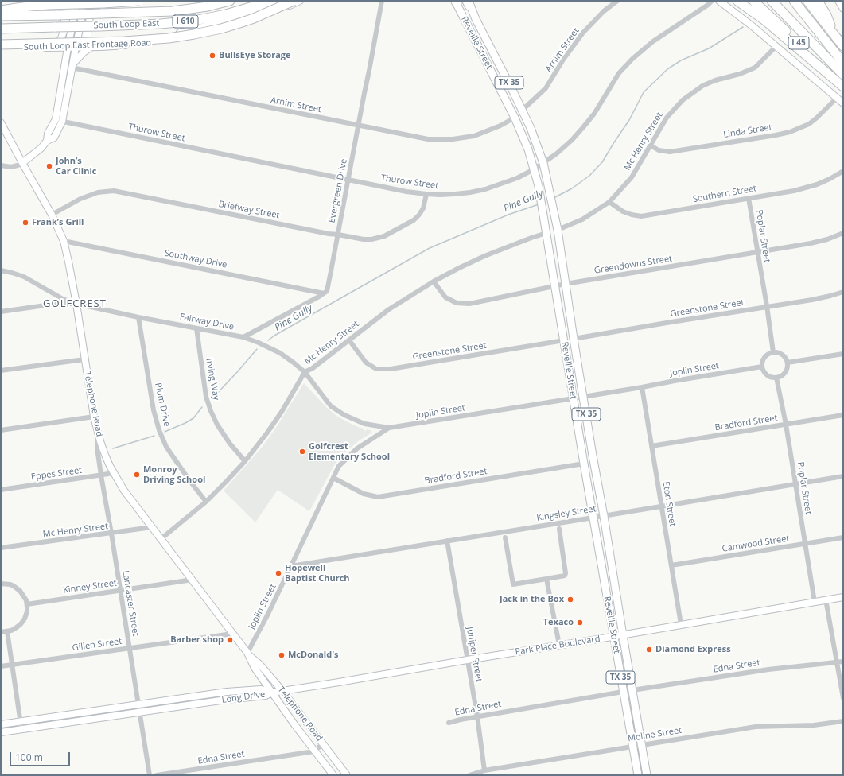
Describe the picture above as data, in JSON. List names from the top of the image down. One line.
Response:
{"streets":{"highway":["I 610","South Loop East","I 45"],"main road":["Reveille Street","South Loop East Frontage Road","TX 35","Telephone Road","Park Place Boulevard","Long Drive"],"street":["Arnim Street","Linda Street","Thurow Street","Mc Henry Street","Evergreen Drive","Southern Street","Briefway Street","Poplar Street","Southway Drive","Greendowns Street","Greenstone Street","Fairway Drive","Joplin Street","Irving Way","Plum Drive","Bradford Street","Eppes Street","Eton Street","Kingsley Street","Camwood Street","Kinney Street","Lancaster Street","Gillen Street","Juniper Street","Edna Street","Moline Street"]},"crossings":[["Reveille Street","Arnim Street"],["Reveille Street","Thurow Street"],["Reveille Street","Mc Henry Street"],["Reveille Street","Greendowns Street"],["Reveille Street","Greenstone Street"],["Reveille Street","Joplin Street"],["Reveille Street","Bradford Street"],["Reveille Street","Kingsley Street"],["Reveille Street","Park Place Boulevard"],["Reveille Street","Edna Street"],["Reveille Street","Moline Street"],["Arnim Street","Evergreen Drive"],["Linda Street","Mc Henry Street"],["Thurow Street","Evergreen Drive"],["Thurow Street","Briefway Street"],["Mc Henry Street","Southern Street"],["Mc Henry Street","Greendowns Street"],["Mc Henry Street","Greenstone Street"],["Mc Henry Street","Fairway Drive"],["Mc Henry Street","Irving Way"],["Mc Henry Street","Telephone Road"],["Mc Henry Street","Plum Drive"],["Mc Henry Street","Lancaster Street"],["Evergreen Drive","Briefway Street"],["Evergreen Drive","Southway Drive"],["Southern Street","Poplar Street"],["Briefway Street","Telephone Road"],["Poplar Street","Greendowns Street"],["Poplar Street","Greenstone Street"],["Poplar Street","Joplin Street"],["Poplar Street","Bradford Street"],["Poplar Street","Kingsley Street"],["Poplar Street","Camwood Street"],["Poplar Street","Park Place Boulevard"],["Southway Drive","Telephone Road"],["Fairway Drive","Joplin Street"],["Fairway Drive","Irving Way"],["Fairway Drive","Telephone Road"],["Fairway Drive","Plum Drive"],["Joplin Street","Telephone Road"],["Joplin Street","Bradford Street"],["Joplin Street","Eton Street"],["Joplin Street","Kingsley Street"],["Telephone Road","Eppes Street"],["Telephone Road","Kinney Street"],["Telephone Road","Lancaster Street"],["Telephone Road","Gillen Street"],["Telephone Road","Park Place Boulevard"],["Telephone Road","Edna Street"],["Telephone Road","Long Drive"],["Bradford Street","Eton Street"],["Eppes Street","Lancaster Street"],["Eton Street","Kingsley Street"],["Eton Street","Camwood Street"],["Eton Street","Park Place Boulevard"],["Kingsley Street","Juniper Street"],["Kinney Street","Lancaster Street"],["Lancaster Street","Gillen Street"],["Lancaster Street","Long Drive"],["Park Place Boulevard","Juniper Street"],["Park Place Boulevard","Long Drive"],["Juniper Street","Edna Street"],["Juniper Street","Moline Street"]],"districts":["GOLFCREST"],"water":["Pine Gully"],"places":["BullsEye Storage","John’s Car Clinic","Frank’s Grill","Golfcrest Elementary School","Monroy Driving School","Hopewell Baptist Church","Jack in the Box","Texaco","Barber shop","Diamond Express","McDonald's"],"scale_bar":"100 m"}
